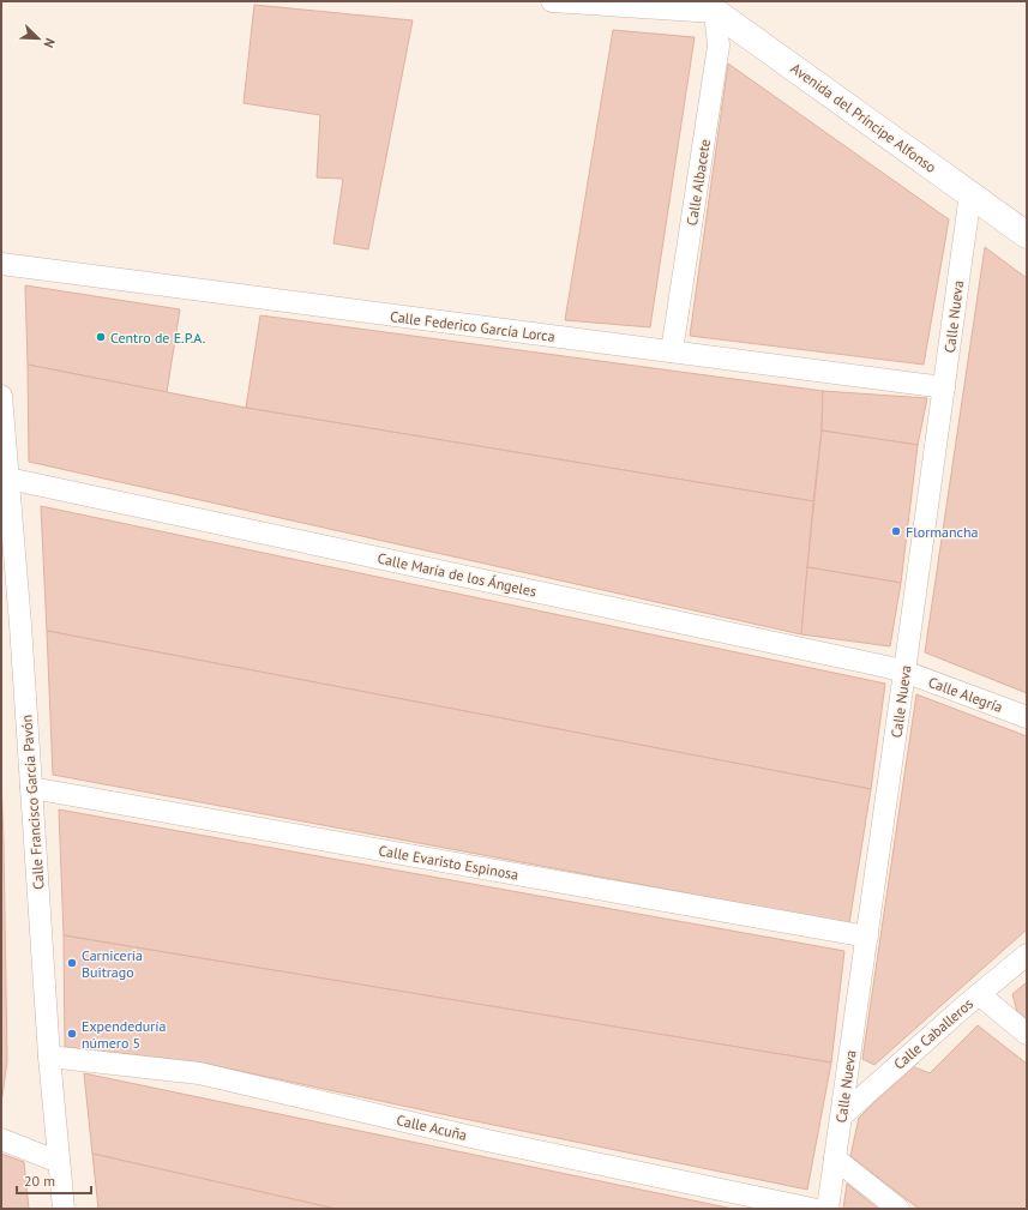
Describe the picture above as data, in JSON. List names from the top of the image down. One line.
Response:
{"streets":{"street":["Avenida del Príncipe Alfonso","Calle Albacete","Calle Nueva","Calle Federico García Lorca","Calle María de los Ángeles","Calle Alegría","Calle Francisco García Pavón","Calle Evaristo Espinosa","Calle Caballeros","Calle Acuña"]},"crossings":[["Avenida del Príncipe Alfonso","Calle Albacete"],["Avenida del Príncipe Alfonso","Calle Nueva"],["Calle Albacete","Calle Federico García Lorca"],["Calle Nueva","Calle Federico García Lorca"],["Calle Nueva","Calle María de los Ángeles"],["Calle Nueva","Calle Alegría"],["Calle Nueva","Calle Evaristo Espinosa"],["Calle Nueva","Calle Caballeros"],["Calle María de los Ángeles","Calle Alegría"],["Calle María de los Ángeles","Calle Francisco García Pavón"],["Calle Francisco García Pavón","Calle Evaristo Espinosa"],["Calle Francisco García Pavón","Calle Acuña"]],"places":["Centro de E.P.A.","Flormancha","Carnicería Buitrago","Expendeduría número 5"],"scale_bar":"20 m","north":"bottom right"}
